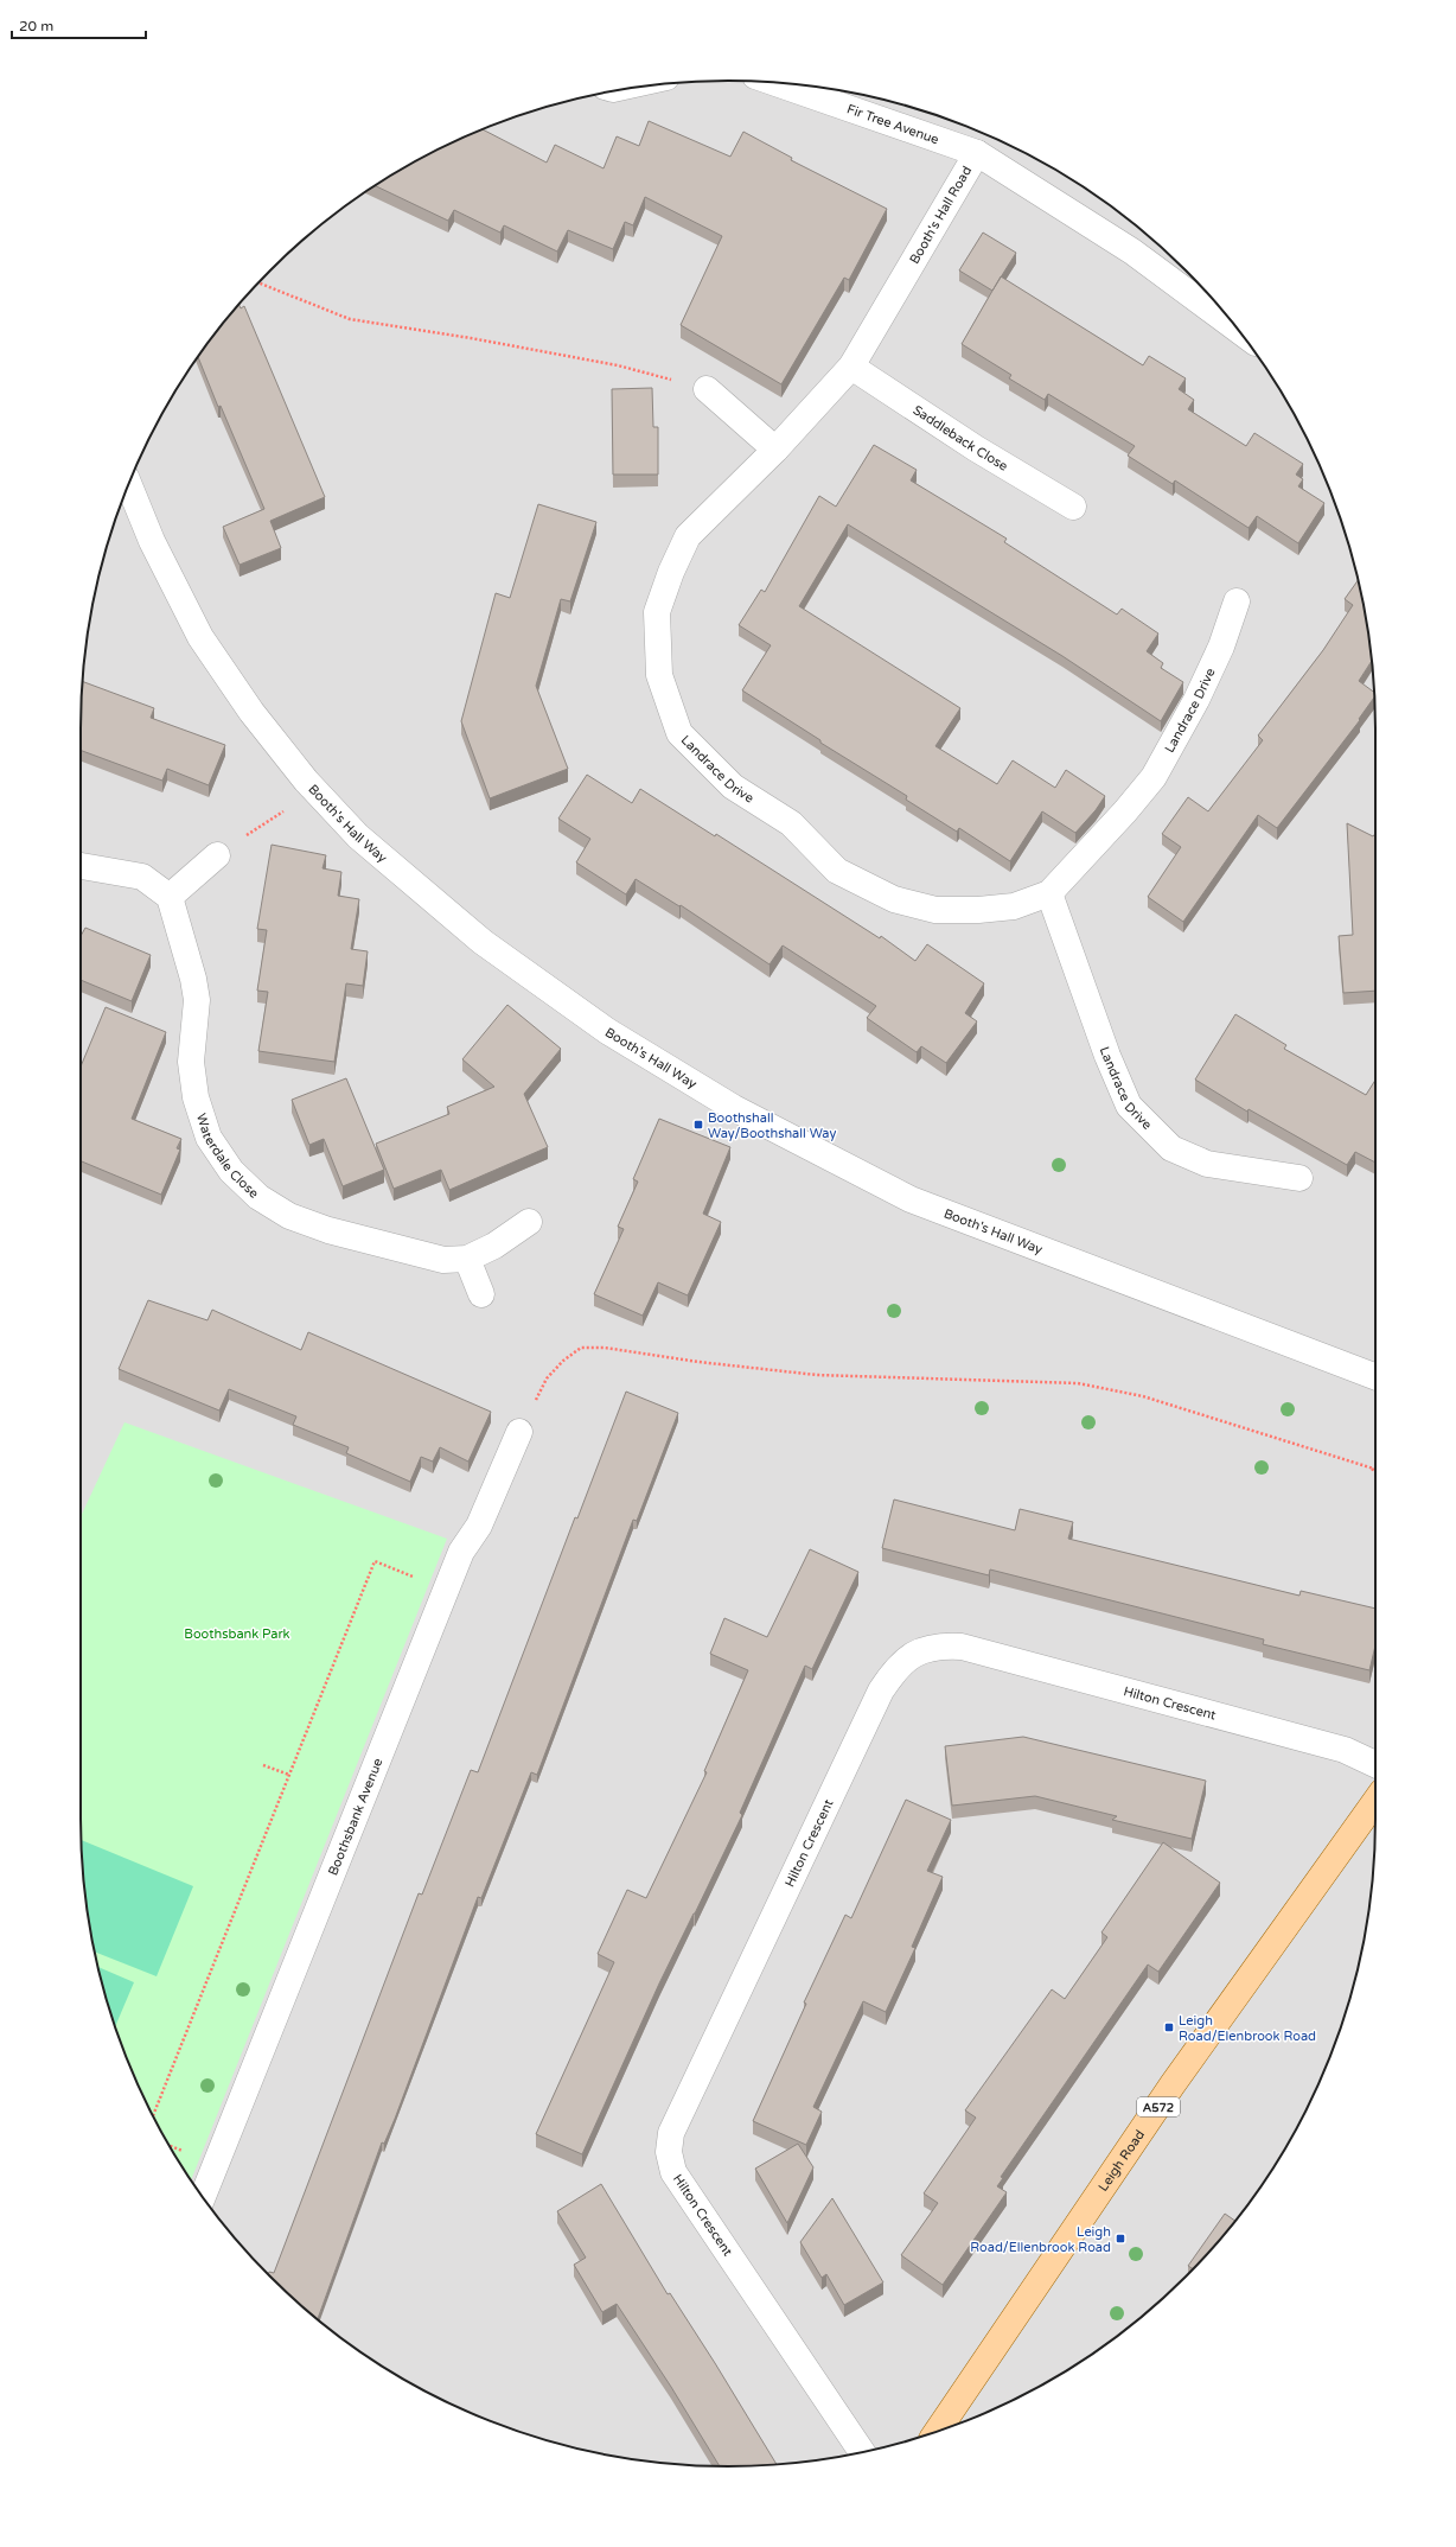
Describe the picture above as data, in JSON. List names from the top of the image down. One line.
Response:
{"streets":{"main road":["A572","Leigh Road"],"street":["Fir Tree Avenue","Booth's Hall Road","Saddleback Close","Landrace Drive","Booth's Hall Way","Waterdale Close","Hilton Crescent","Boothsbank Avenue"]},"crossings":[["Fir Tree Avenue","Booth's Hall Road"],["Booth's Hall Road","Saddleback Close"],["Booth's Hall Road","Landrace Drive"]],"parks":["Boothsbank Park"],"places":{"transit":["Boothshall Way/Boothshall Way","Leigh Road/Elenbrook Road","Leigh Road/Ellenbrook Road"]},"scale_bar":"20 m"}
